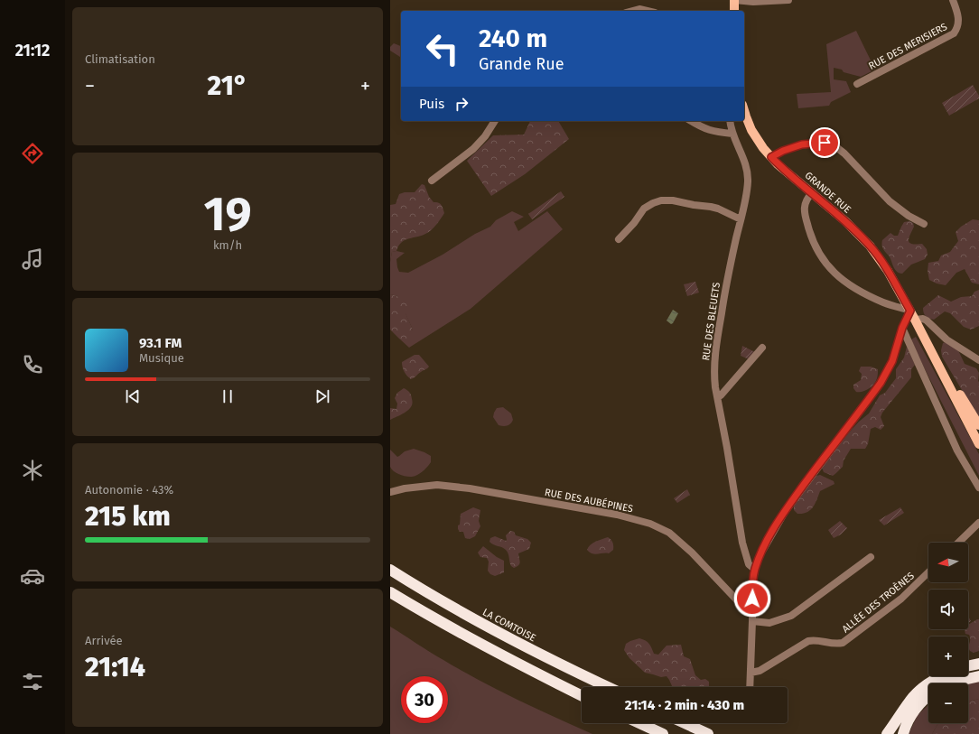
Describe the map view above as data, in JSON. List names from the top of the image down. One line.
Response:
{"streets":{"highway":["LA COMTOISE"],"main road":["GRANDE RUE"],"street":["RUE DES MERISIERS","RUE DES BLEUETS","RUE DES AUBÉPINES","ALLÉE DES TROÈNES"]},"north":"left","page":{"tabs":"21:12","tile":["Climatisation",["19","km/h"],["Autonomie · 43%","215 km"],["Arrivée","21:14"]],"turn":["240 m","Grande Rue"],"heat":["−","21°","+"],"then":"Puis","song":["93.1 FM","Musique"],"map_buttons":["+","−"],"limit":"30","trip":"21:14 · 2 min · 430 m"}}
